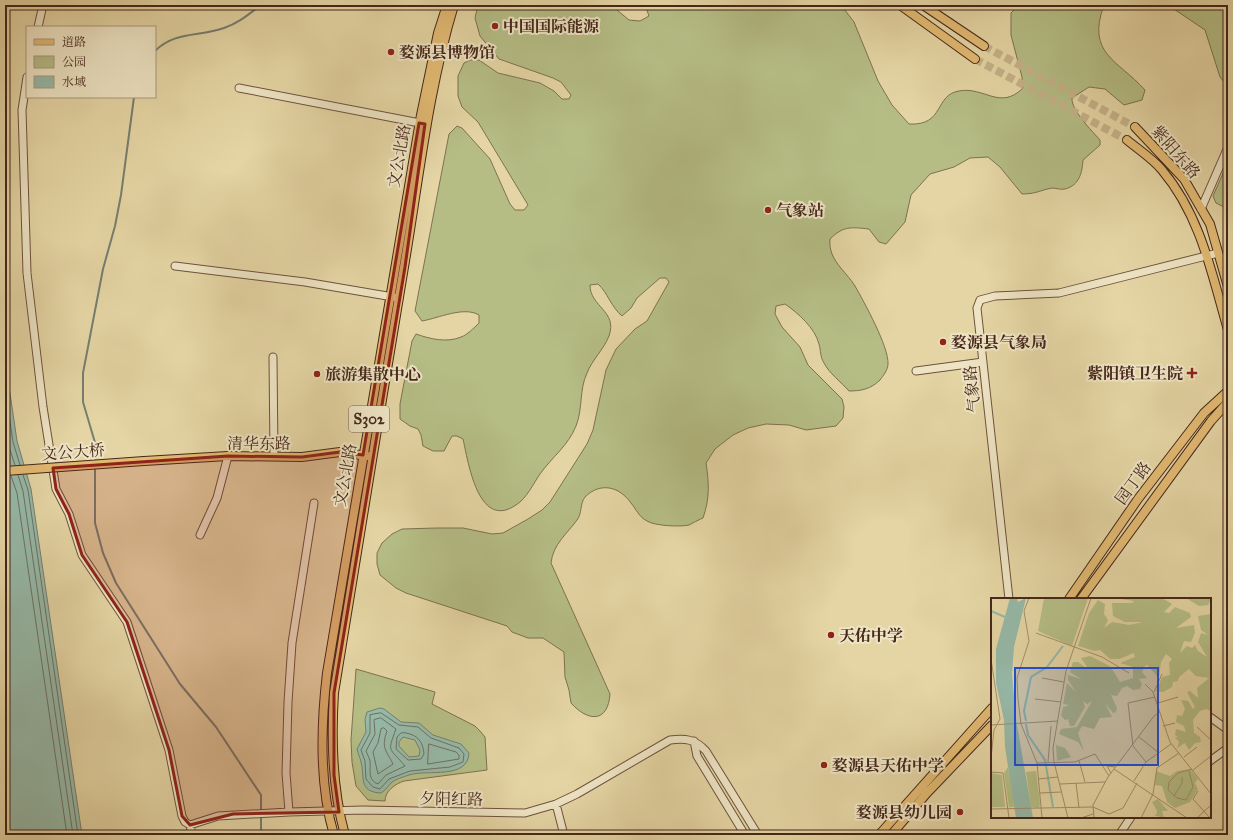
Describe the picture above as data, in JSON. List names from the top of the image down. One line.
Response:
{"streets":{"main road":["紫阳东路","文公北路","S302","清华东路","文公大桥","园丁路"],"street":["气象路","夕阳红路"]},"crossings":[["紫阳东路","气象路"],["文公北路","清华东路"],["文公北路","夕阳红路"],["清华东路","文公大桥"]],"places":{"other":["中国国际能源","婺源县博物馆","气象站","婺源县气象局","旅游集散中心","天佑中学","婺源县天佑中学","婺源县幼儿园"],"health":["紫阳镇卫生院"]},"legend":["道路","公园","水域"]}
